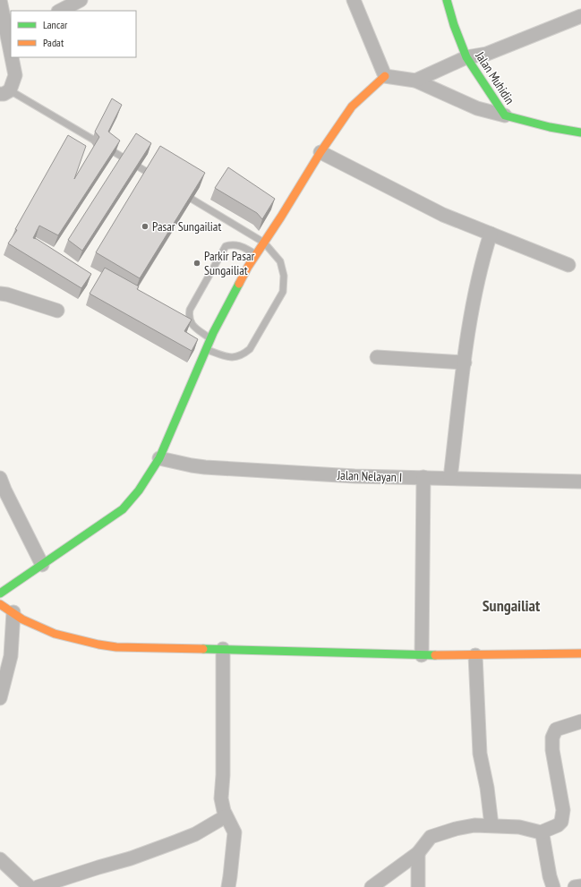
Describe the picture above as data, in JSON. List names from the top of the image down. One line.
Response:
{"streets":{"main road":["Jalan Muhidin"],"street":["Jalan Nelayan I"]},"districts":["Sungailiat"],"places":["Pasar Sungailiat","Parkir Pasar Sungailiat"],"legend":["Lancar","Padat"]}
